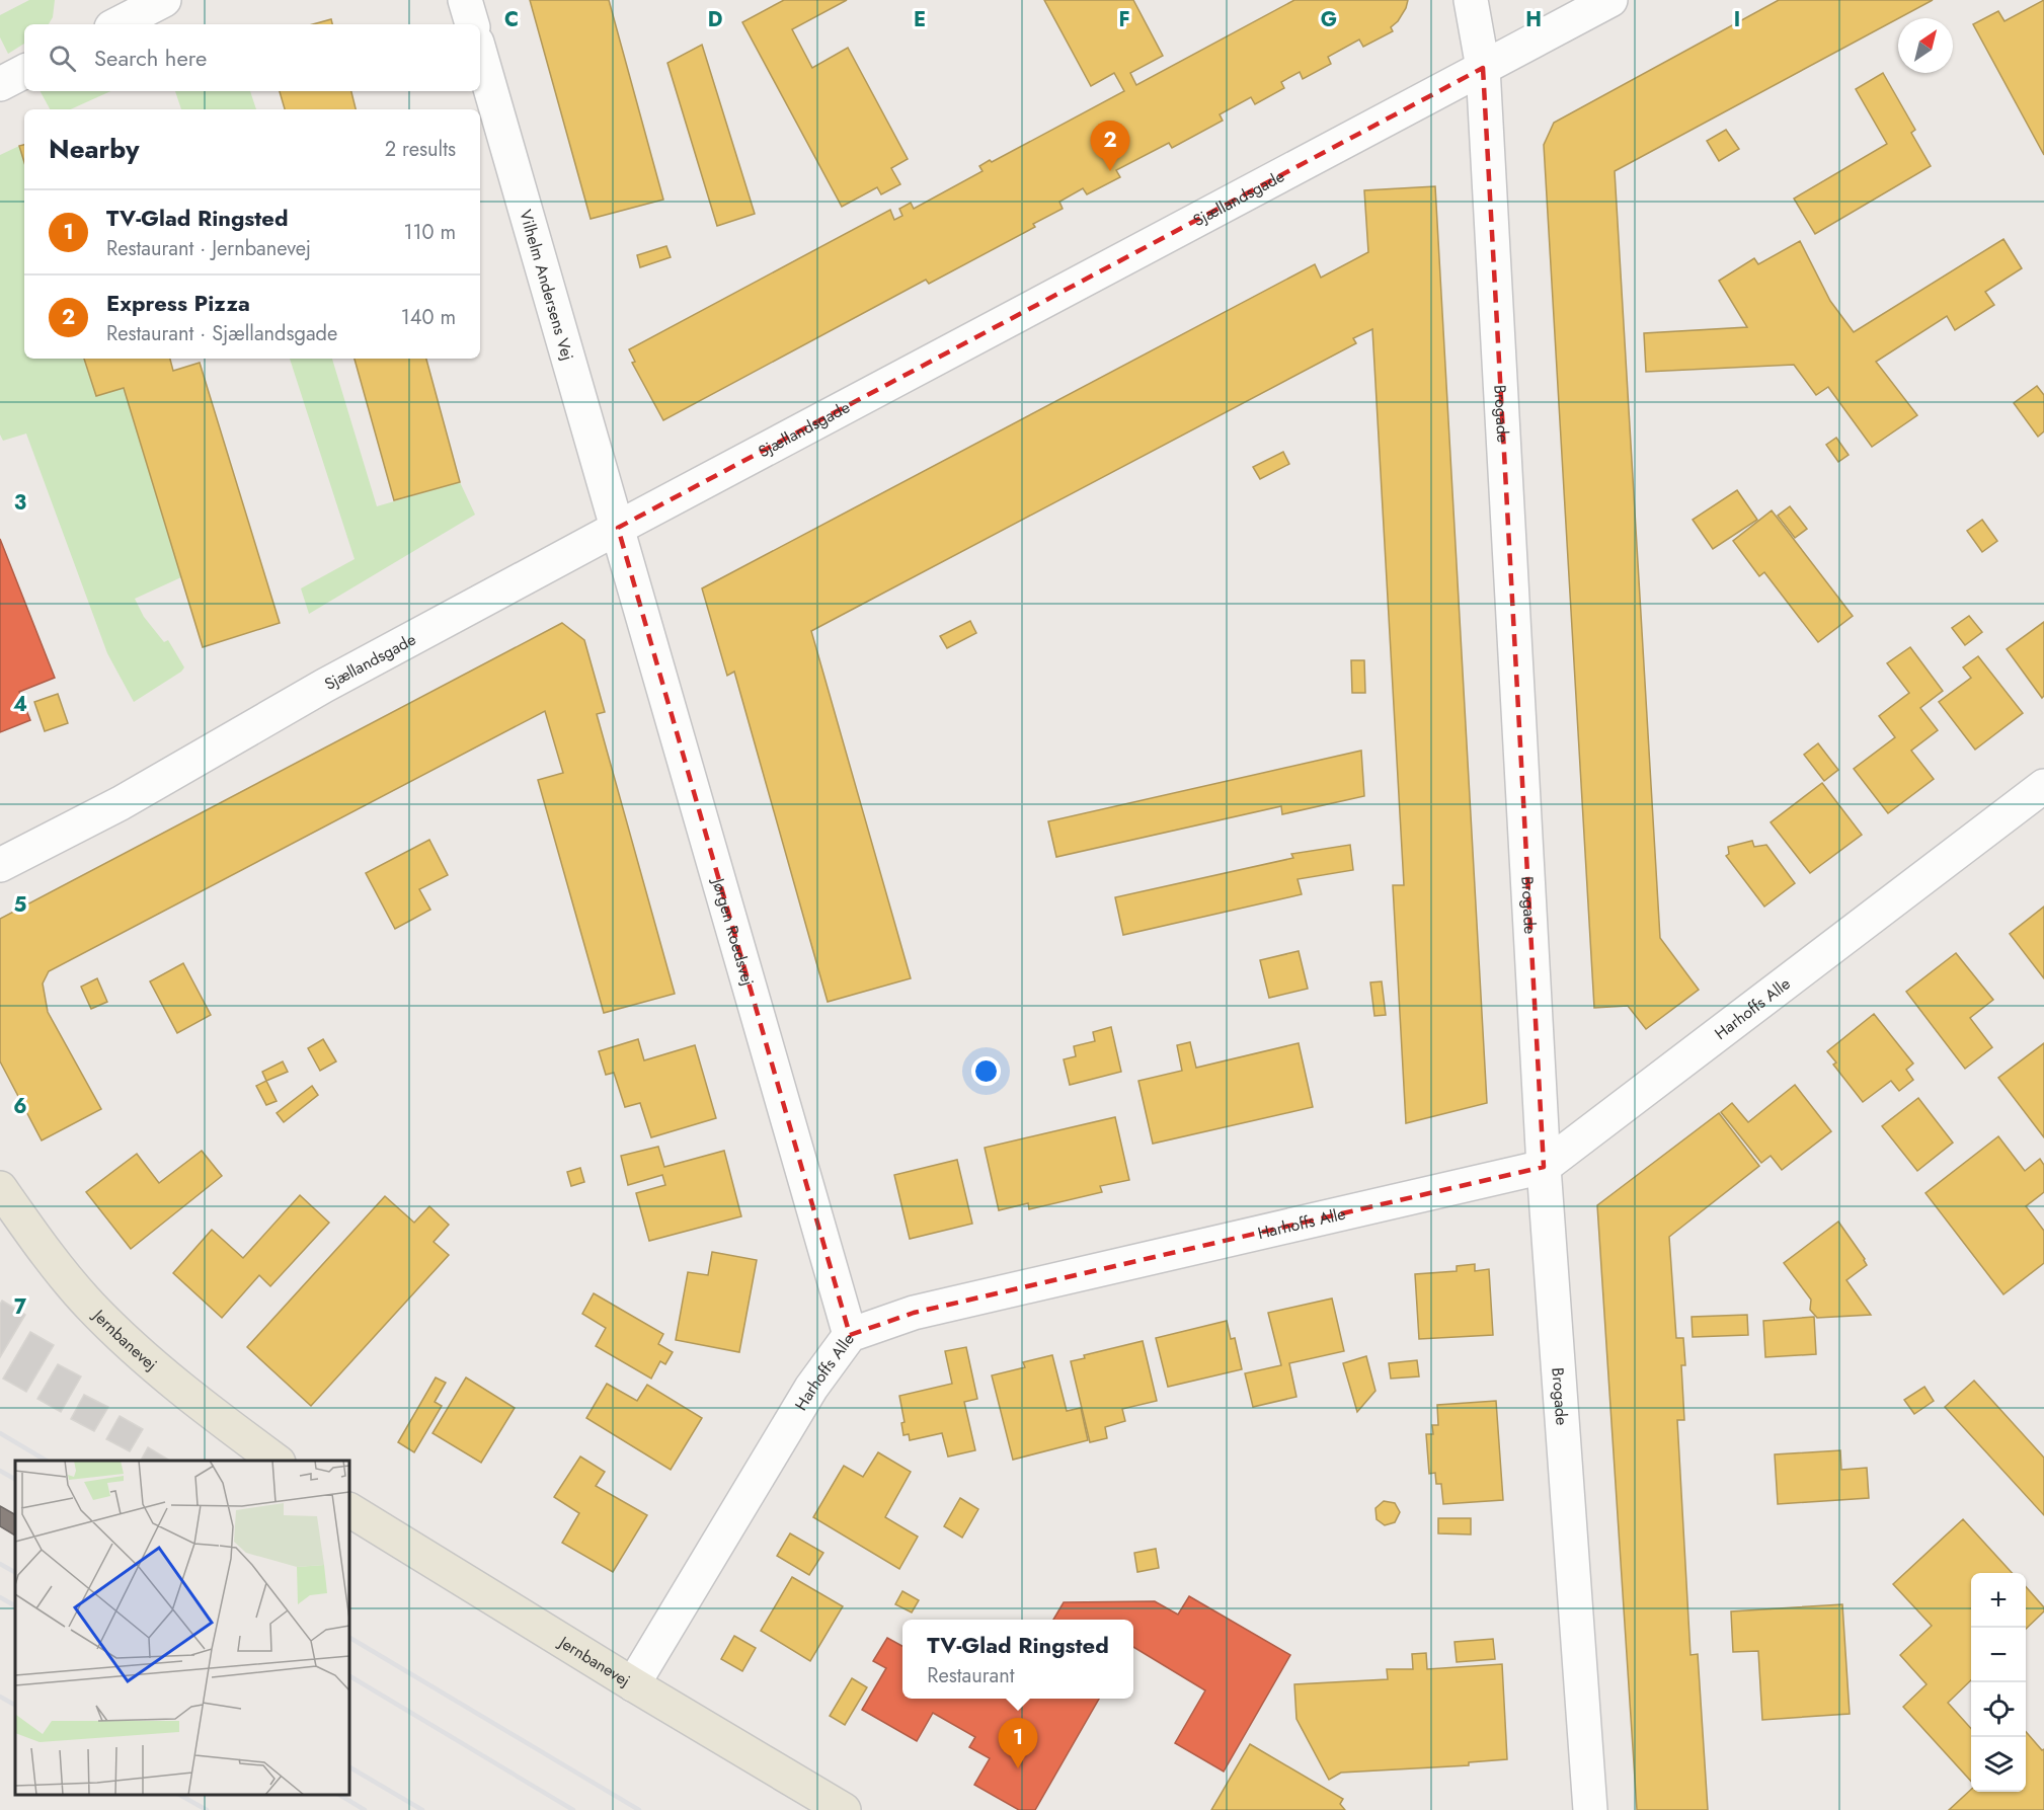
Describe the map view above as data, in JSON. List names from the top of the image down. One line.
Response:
{"streets":{"main road":["Jernbanevej"],"street":["Sjællandsgade","Vilhelm Andersens Vej","Brogade","Jørgen Roedsvej","Harhoffs Alle"]},"crossings":[["Sjællandsgade","Vilhelm Andersens Vej"],["Sjællandsgade","Brogade"],["Sjællandsgade","Jørgen Roedsvej"],["Vilhelm Andersens Vej","Jørgen Roedsvej"],["Brogade","Harhoffs Alle"],["Jørgen Roedsvej","Harhoffs Alle"],["Harhoffs Alle","Jernbanevej"]],"north":"top right","page":{"search":"Search here","heading":["Nearby","2 results"],"pins":["2","1"],"list":[{"mark":"1","name":"TV-Glad Ringsted","note":"Restaurant · Jernbanevej","value":"110 m"},{"mark":"2","name":"Express Pizza","note":"Restaurant · Sjællandsgade","value":"140 m"}],"map_buttons":["+","−"],"popup":["TV-Glad Ringsted","Restaurant"]},"grid":{"columns":["C","D","E","F","G","H","I"],"rows":["3","4","5","6","7"]}}
